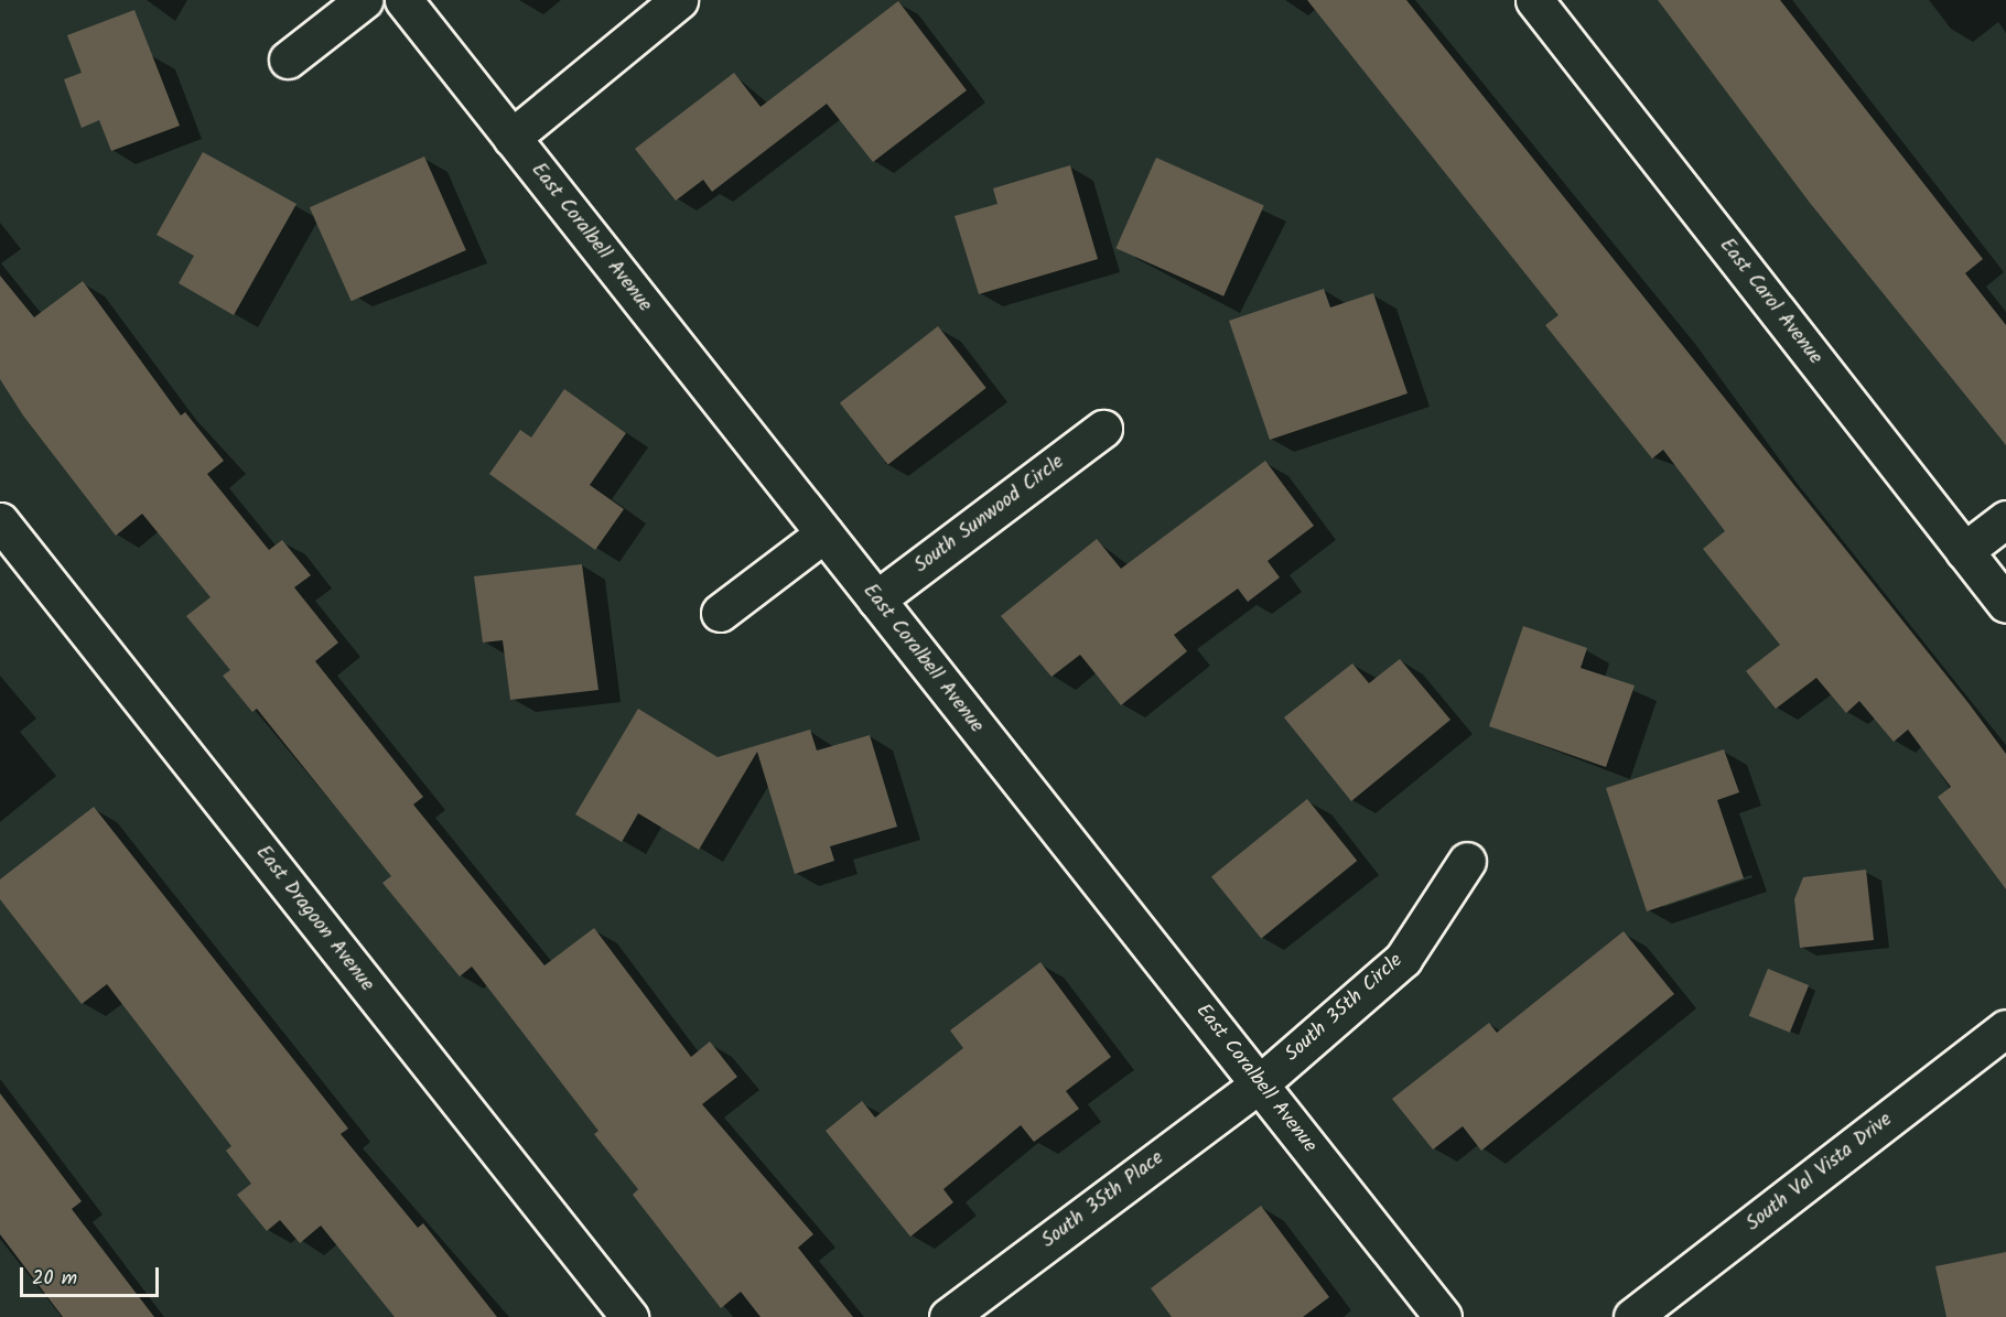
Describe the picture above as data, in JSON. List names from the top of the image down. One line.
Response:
{"streets":{"street":["East Coralbell Avenue","East Carol Avenue","South Sunwood Circle","East Dragoon Avenue","South 35th Circle","South Val Vista Drive","South 35th Place"]},"crossings":[["East Coralbell Avenue","South Sunwood Circle"],["East Coralbell Avenue","South 35th Circle"],["East Coralbell Avenue","South 35th Place"],["South 35th Circle","South 35th Place"]],"scale_bar":"20 m"}
